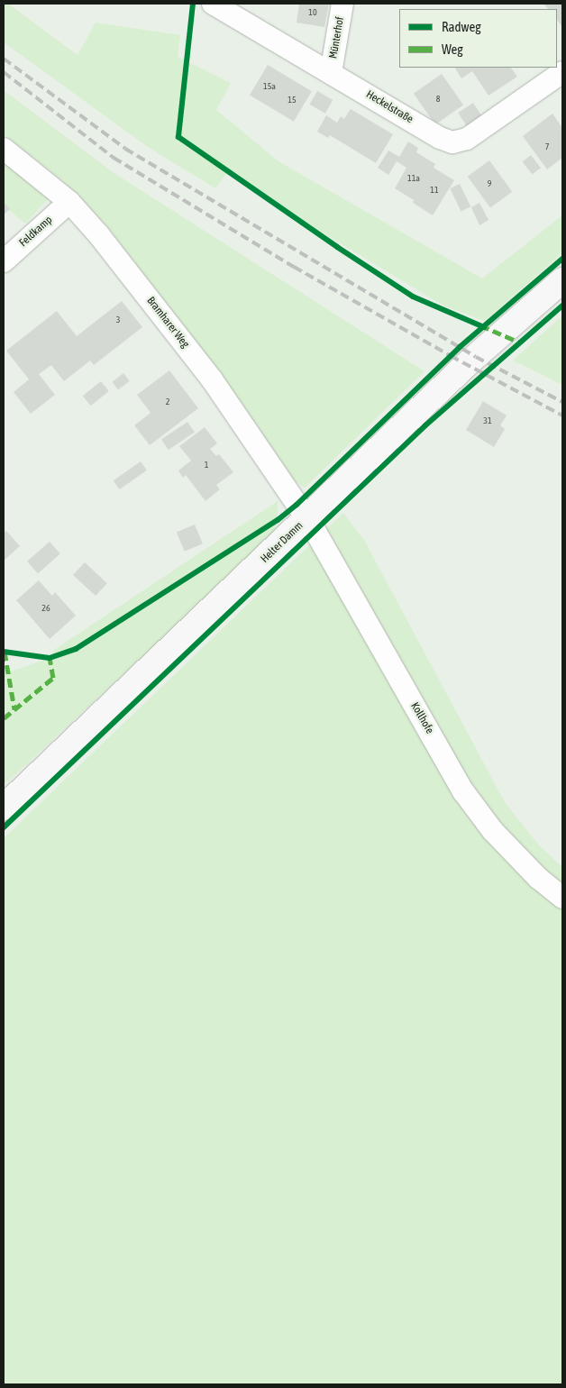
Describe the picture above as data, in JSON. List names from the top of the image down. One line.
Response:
{"streets":{"street":["Münterhof","Heckelstraße","Feldkamp","Bramharer Weg","Helter Damm","Kollhofe"]},"crossings":[["Münterhof","Heckelstraße"],["Feldkamp","Bramharer Weg"],["Bramharer Weg","Helter Damm"],["Bramharer Weg","Kollhofe"],["Helter Damm","Kollhofe"]],"house_numbers":["10","15a","8","15","7","11a","9","11","3","2","31","1","26"],"legend":["Radweg","Weg"]}
